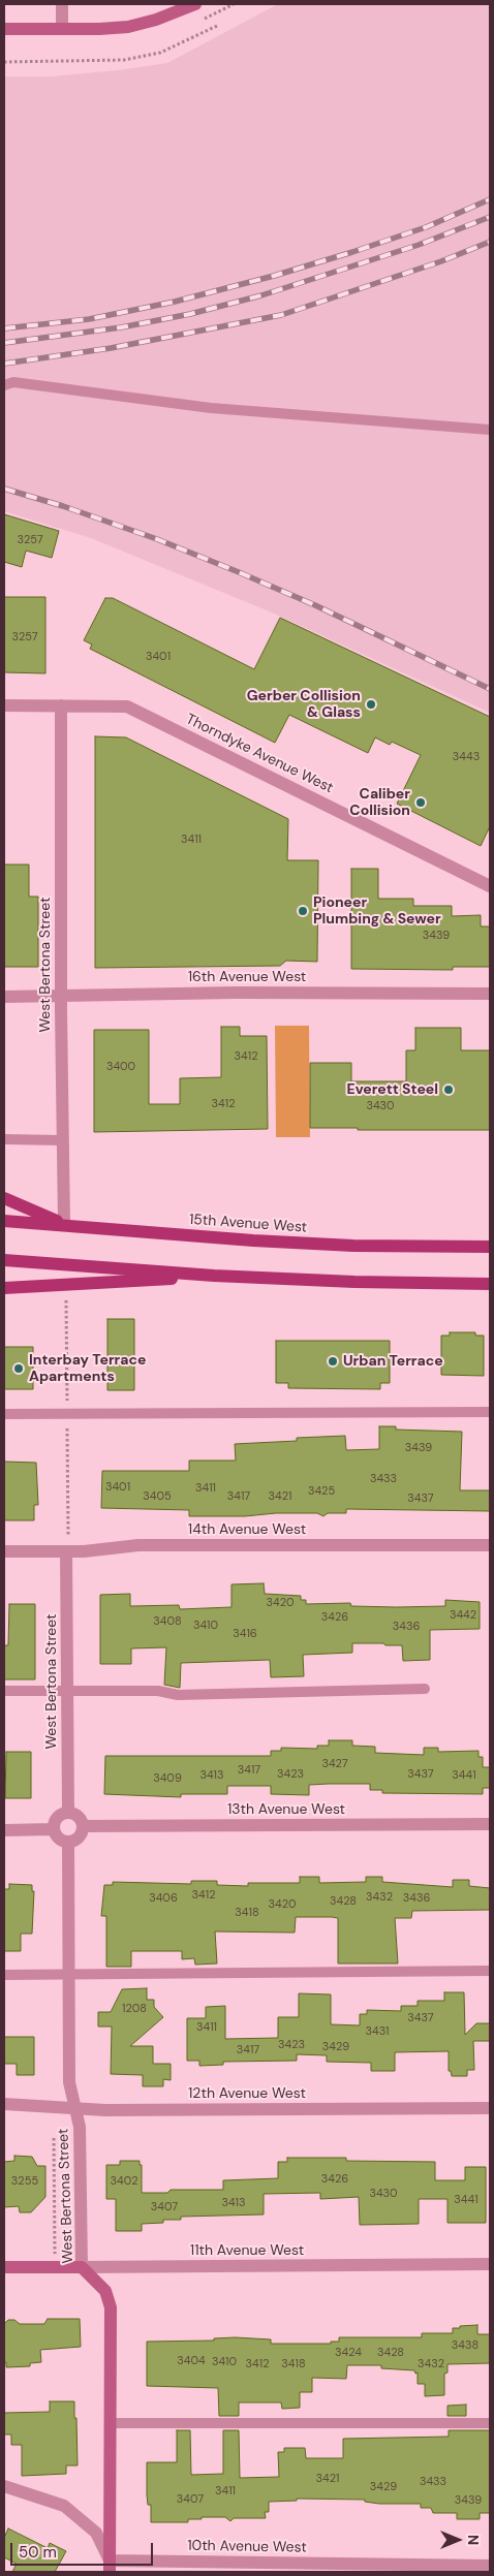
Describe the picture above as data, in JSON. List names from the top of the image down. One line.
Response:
{"streets":{"main road":["15th Avenue West"],"street":["Thorndyke Avenue West","West Bertona Street","16th Avenue West","14th Avenue West","13th Avenue West","12th Avenue West","11th Avenue West","10th Avenue West"]},"crossings":[["Thorndyke Avenue West","West Bertona Street"],["West Bertona Street","16th Avenue West"],["West Bertona Street","15th Avenue West"],["West Bertona Street","14th Avenue West"],["West Bertona Street","13th Avenue West"],["West Bertona Street","12th Avenue West"],["West Bertona Street","11th Avenue West"],["West Bertona Street","10th Avenue West"]],"places":["Gerber Collision & Glass","Caliber Collision","Pioneer Plumbing & Sewer","Everett Steel","Urban Terrace","Interbay Terrace Apartments"],"house_numbers":["3257","3257","3401","3443","3411","3439","3412","3400","3412","3430","3439","3433","3401","3411","3425","3405","3417","3421","3437","3420","3442","3426","3408","3410","3436","3416","3427","3417","3423","3437","3413","3441","3409","3412","3432","3406","3436","3428","3420","3418","1208","3437","3411","3431","3423","3429","3417","3426","3255","3402","3430","3441","3413","3407","3438","3424","3428","3404","3410","3412","3418","3432","3421","3433","3429","3411","3407","3439"],"scale_bar":"50 m","north":"right"}
